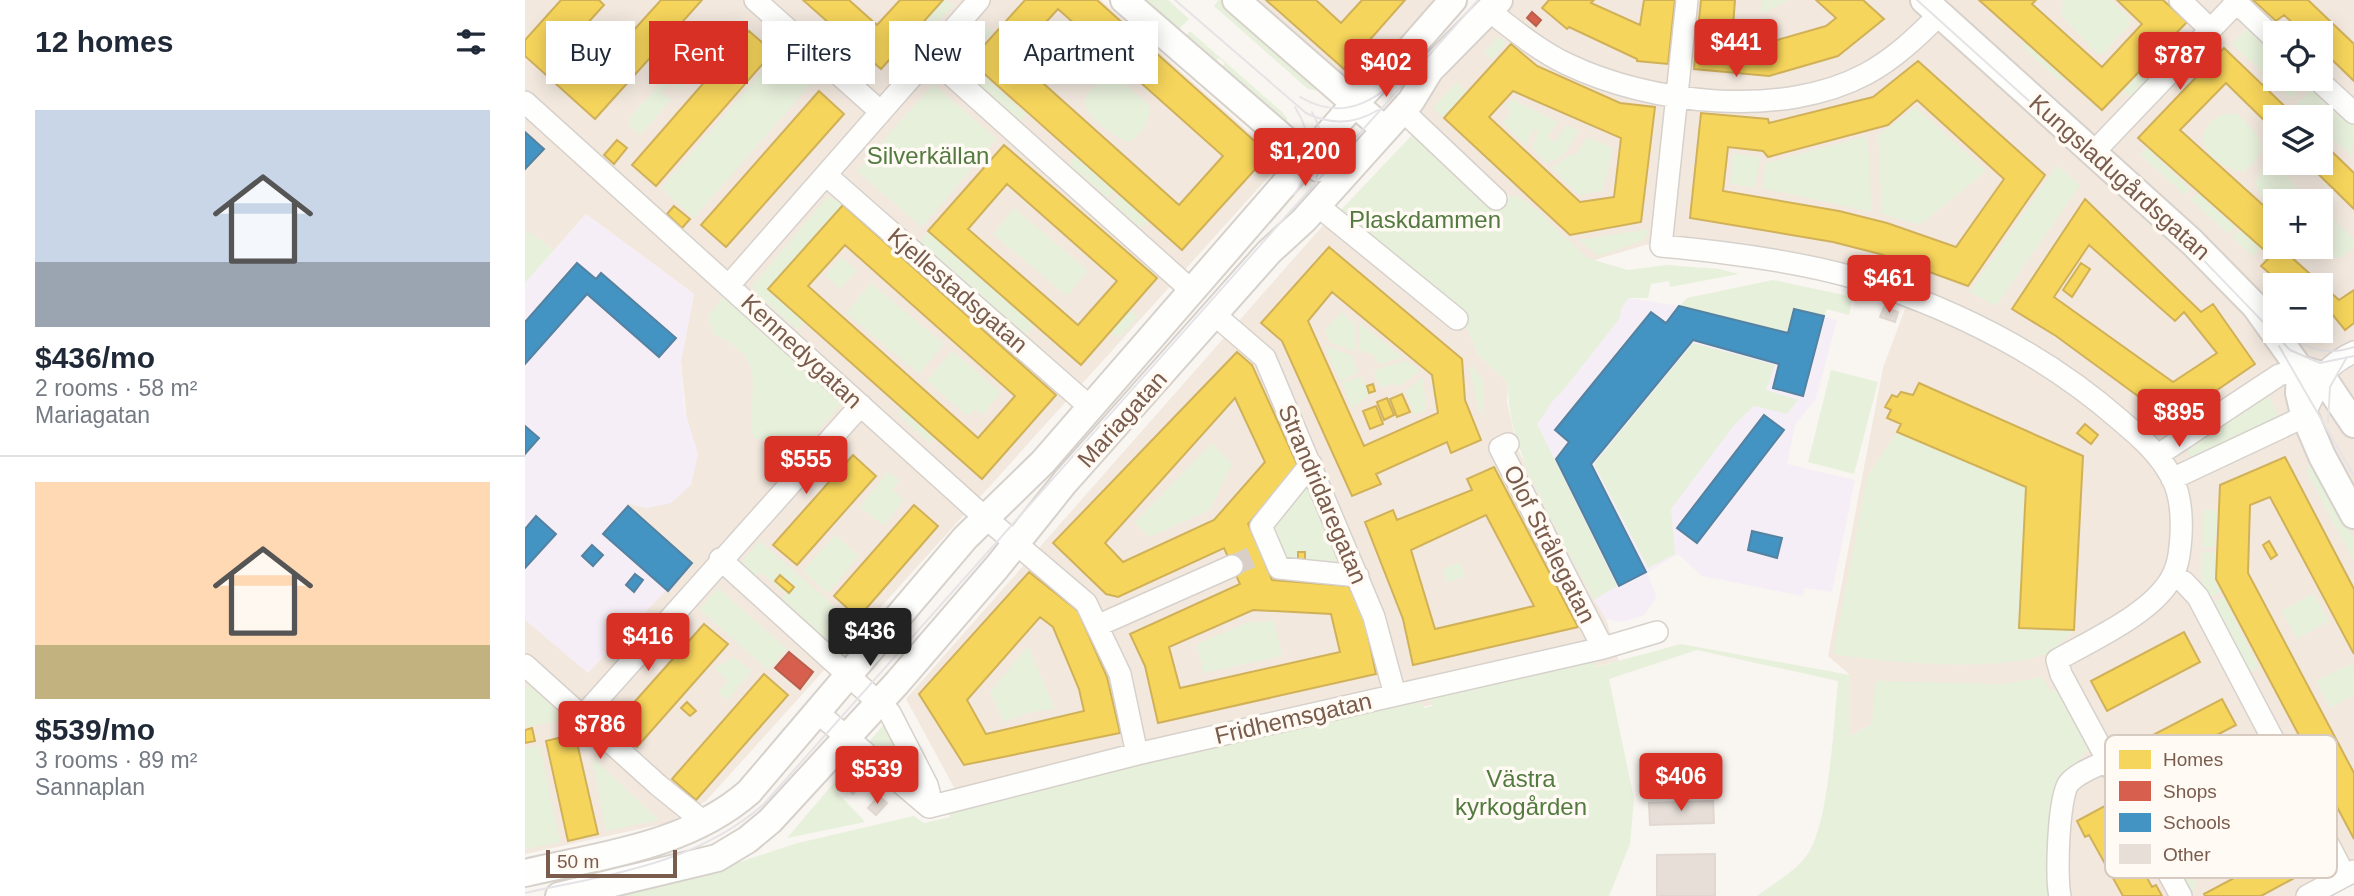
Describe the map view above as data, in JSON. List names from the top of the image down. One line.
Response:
{"streets":{"street":["Kungsladugårdsgatan","Kjellestadsgatan","Kennedygatan","Mariagatan","Strandridaregatan","Olof Strålegatan","Fridhemsgatan"]},"crossings":[["Kjellestadsgatan","Mariagatan"],["Kennedygatan","Mariagatan"],["Kennedygatan","Fridhemsgatan"],["Mariagatan","Strandridaregatan"],["Strandridaregatan","Fridhemsgatan"],["Olof Strålegatan","Fridhemsgatan"]],"parks":["Silverkällan","Plaskdammen","Västra kyrkogården"],"legend":["Homes","Shops","Schools","Other"],"scale_bar":"50 m","page":{"heading":"12 homes","price":["$441","$787","$402","$1,200","$461","$895","$555","$436","$416","$786","$539","$406"],"map_buttons":["+","−"],"chip":["Buy","Rent","Filters","New","Apartment"],"list":[{"name":"$436/mo","note":"2 rooms · 58 m² · Mariagatan"},{"name":"$539/mo","note":"3 rooms · 89 m² · Sannaplan"}],"scale":"50 m"}}
